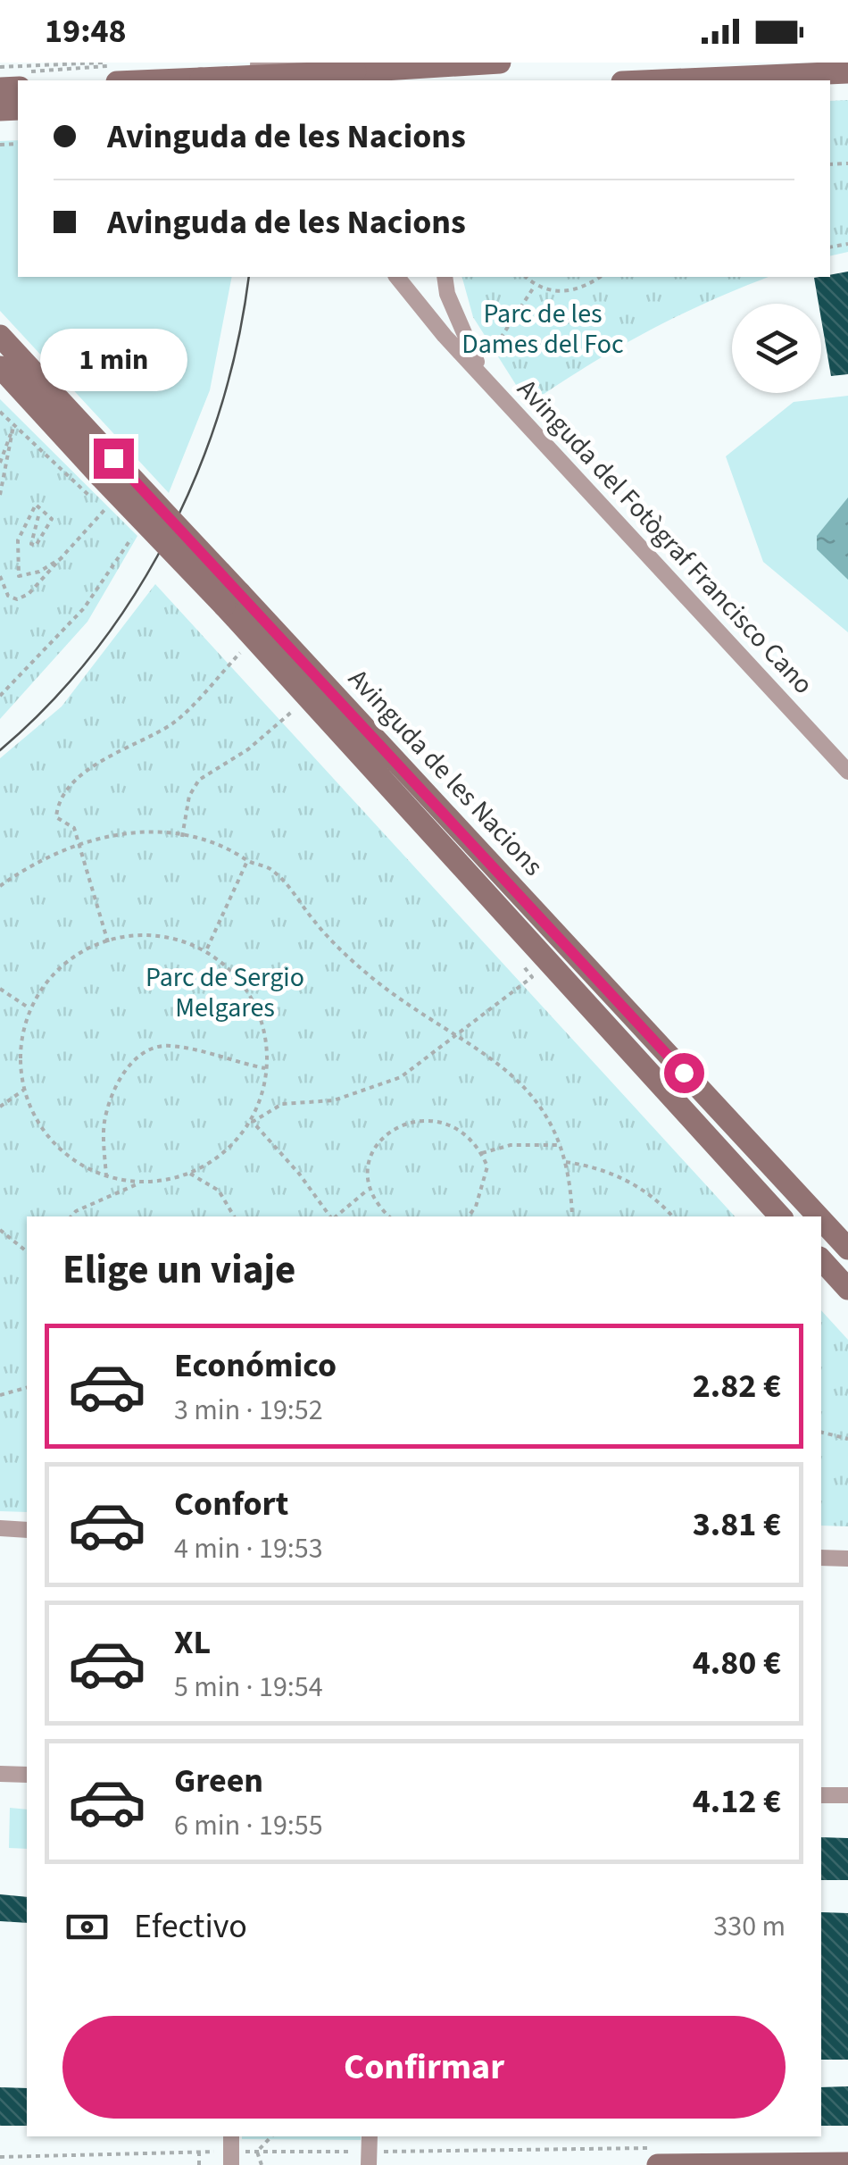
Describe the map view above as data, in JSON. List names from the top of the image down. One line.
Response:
{"streets":{"street":["Avinguda del Fotògraf Francisco Cano","Avinguda de les Nacions"]},"parks":["Parc de les Dames del Foc","Parc de Sergio Melgares"],"page":{"status":"19:48","banner":["Avinguda de les Nacions","Avinguda de les Nacions"],"bubble":"1 min","heading":"Elige un viaje","list":[{"name":"Económico","note":"3 min · 19:52","value":"2.82 €"},{"name":"Confort","note":"4 min · 19:53","value":"3.81 €"},{"name":"XL","note":"5 min · 19:54","value":"4.80 €"},{"name":"Green","note":"6 min · 19:55","value":"4.12 €"}],"pay":["Efectivo","330 m"],"buttons":"Confirmar"}}
